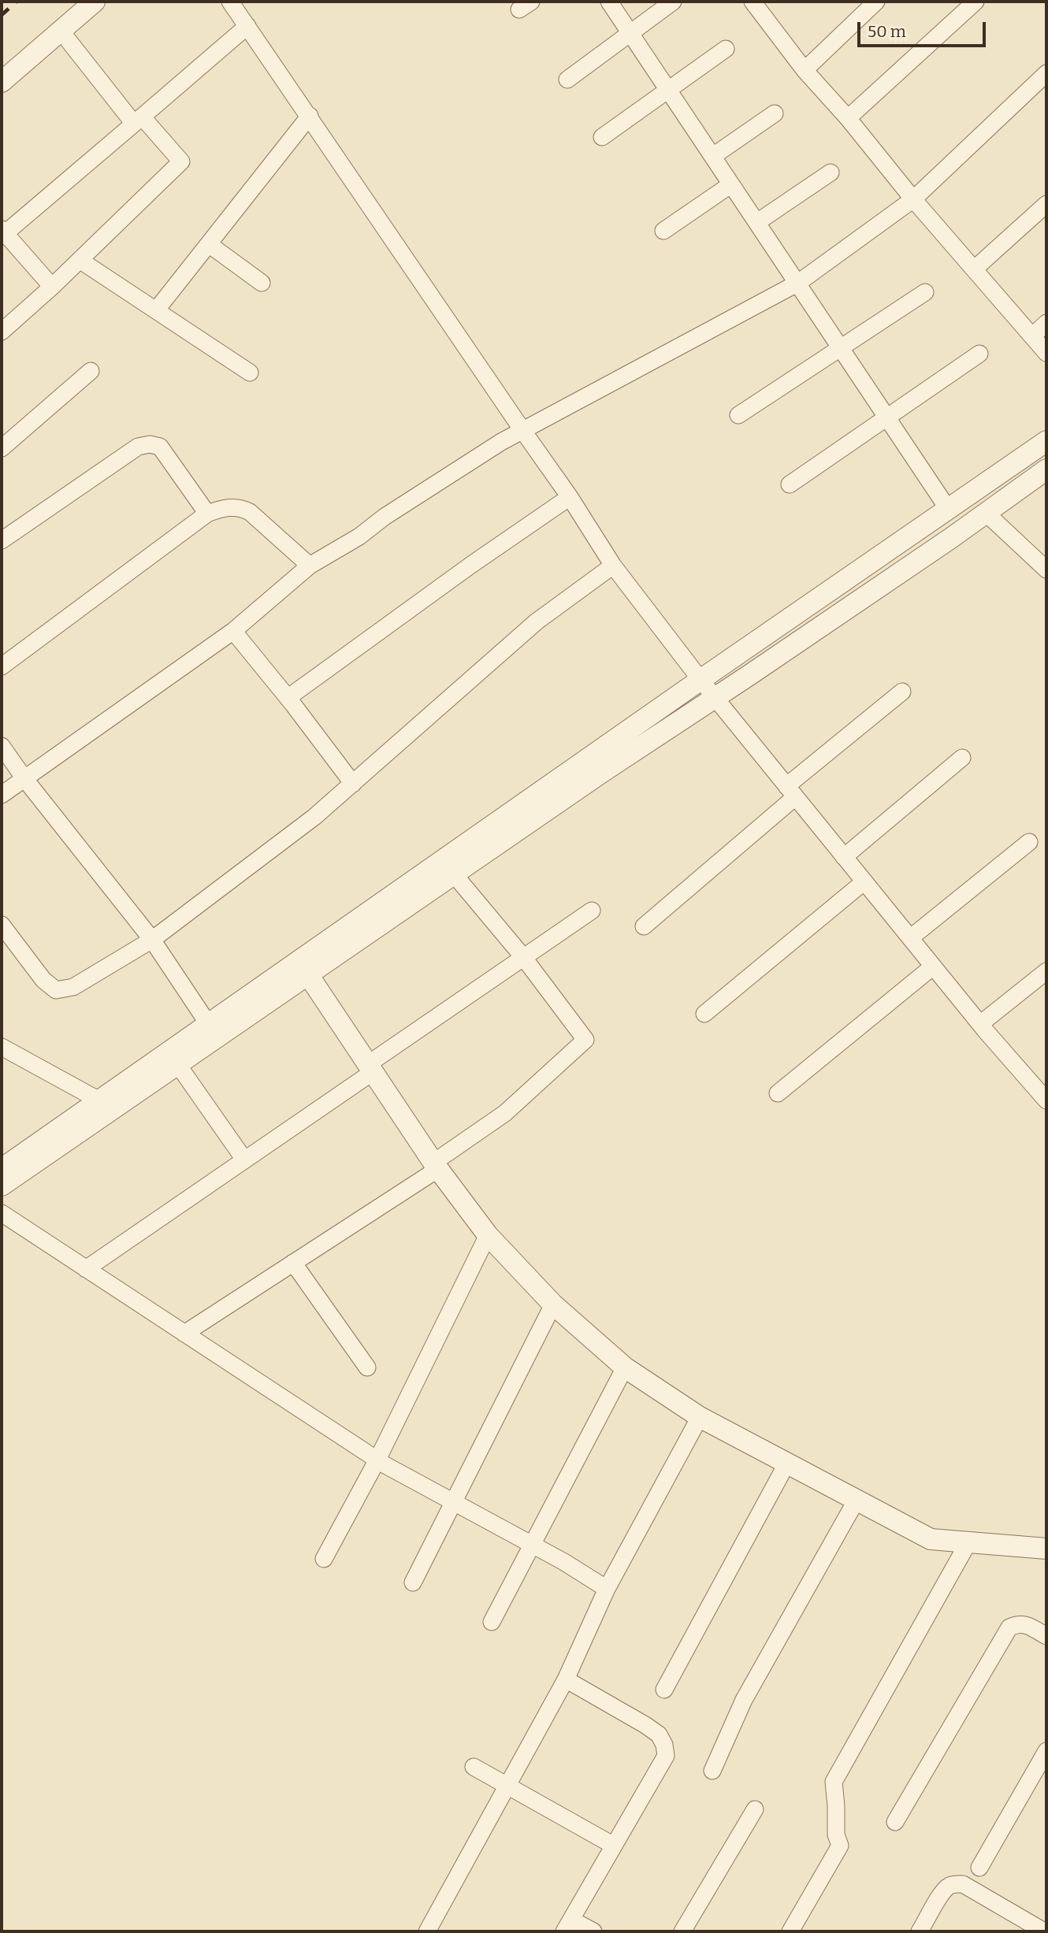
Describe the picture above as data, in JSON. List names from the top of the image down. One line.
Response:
{"scale_bar":"50 m"}
